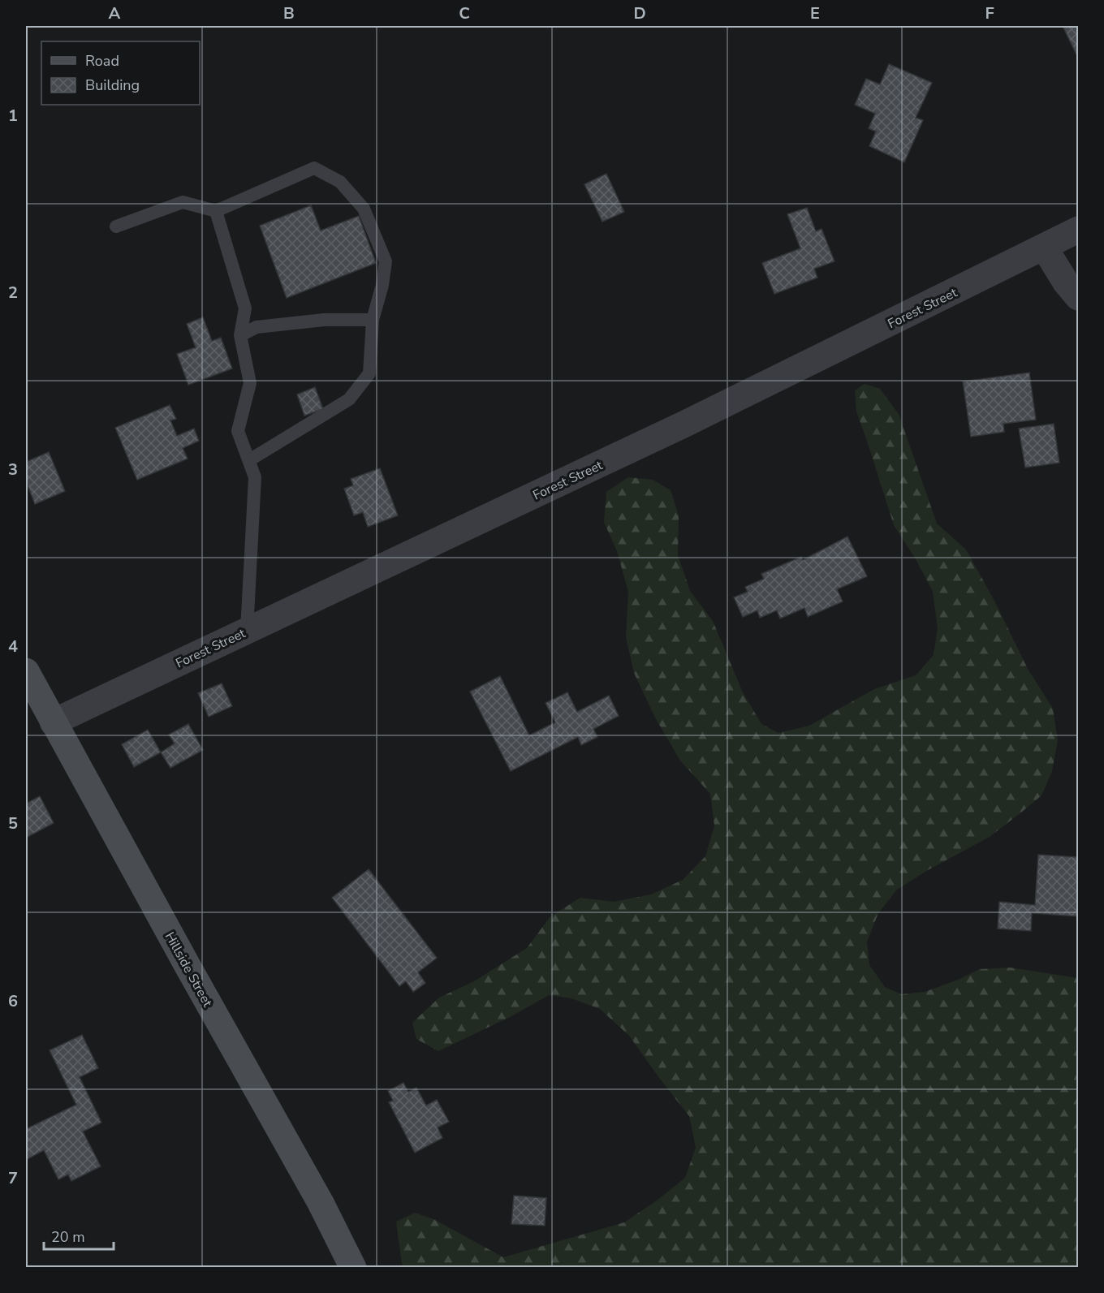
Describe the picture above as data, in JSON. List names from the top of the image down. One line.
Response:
{"streets":{"street":["Forest Street","Hillside Street"]},"crossings":[["Forest Street","Hillside Street"]],"legend":["Road","Building"],"scale_bar":"20 m","grid":{"columns":["A","B","C","D","E","F"],"rows":["1","2","3","4","5","6","7"]}}
